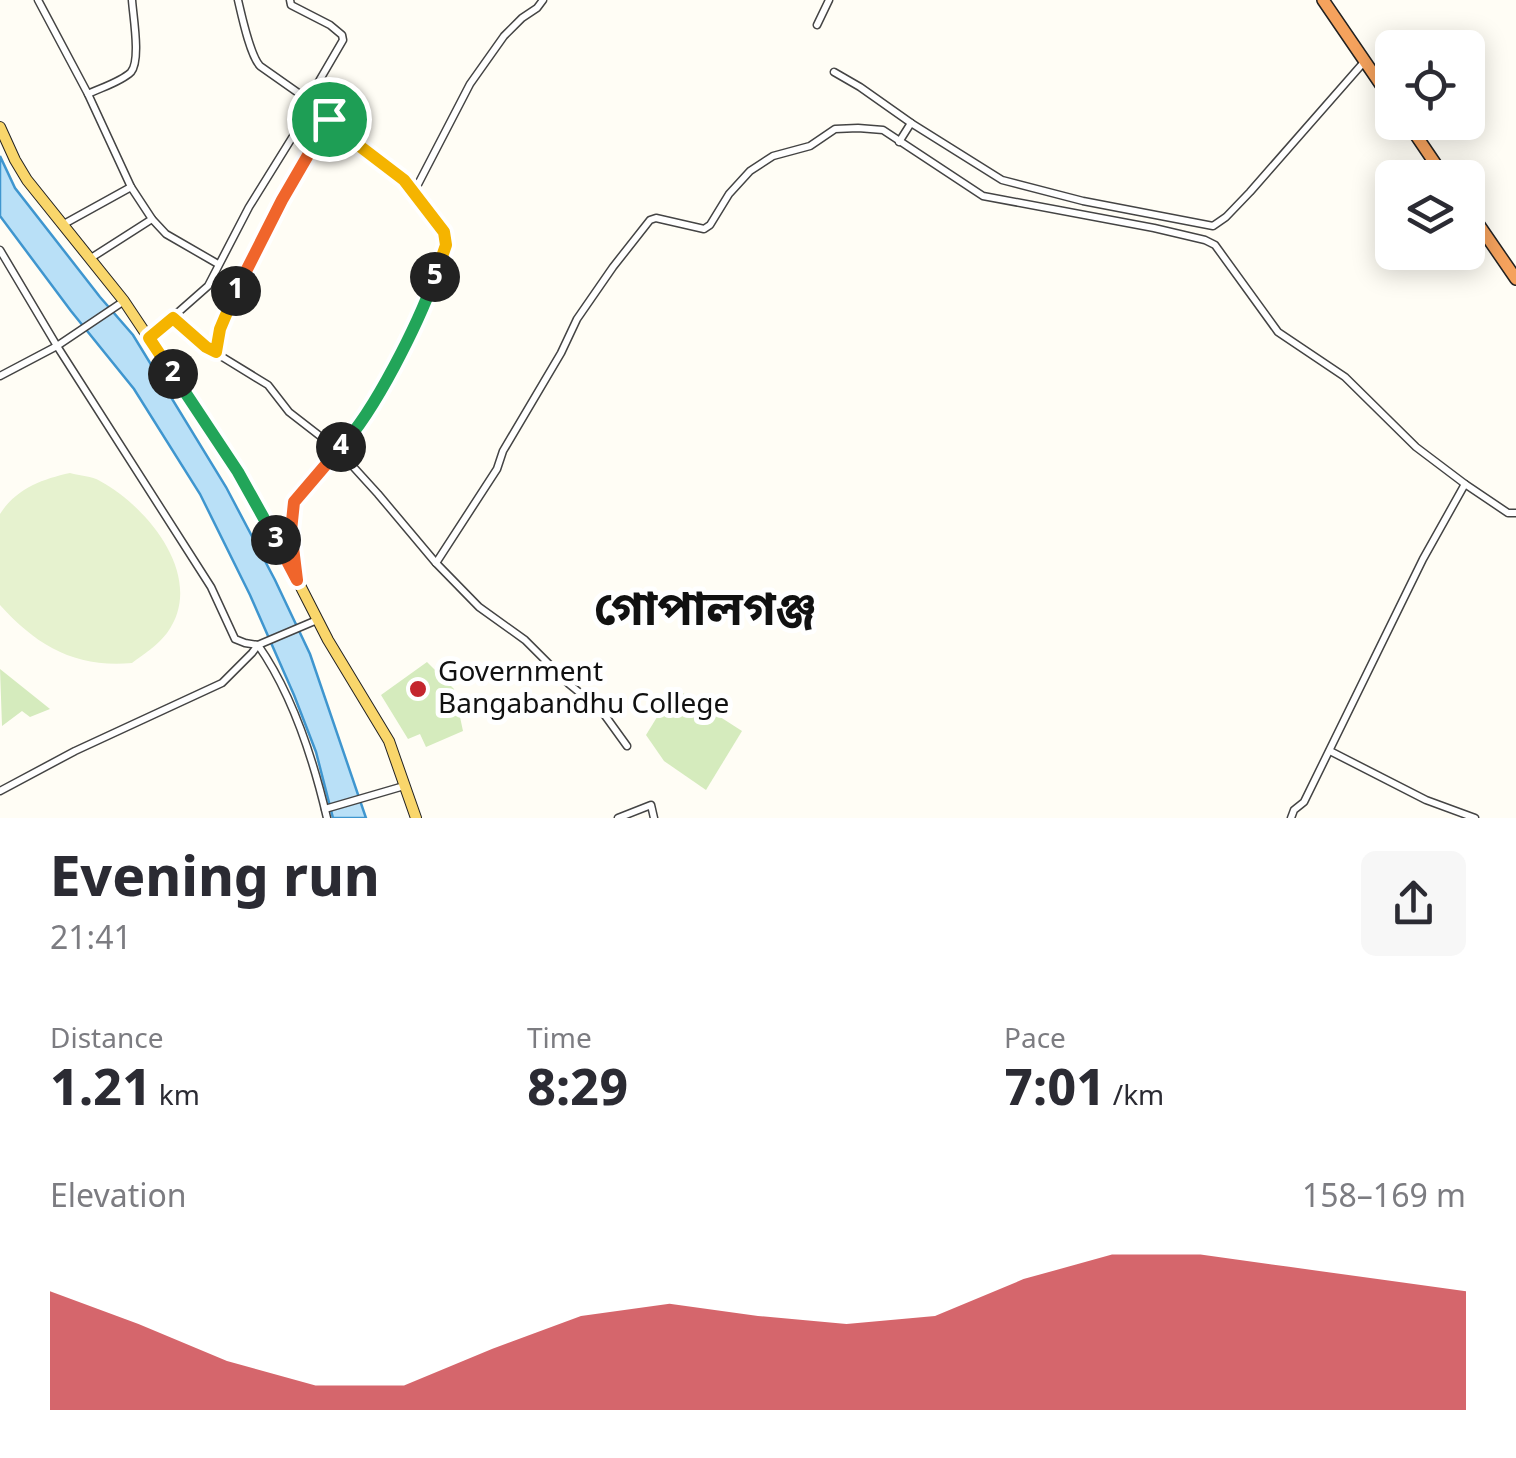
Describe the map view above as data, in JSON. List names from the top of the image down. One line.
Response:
{"districts":["গোপালগঞ্জ"],"places":["Government Bangabandhu College"],"page":{"pins":["5","1","2","4","3"],"heading":["Evening run","21:41"],"stats":[["Distance","1.21 km"],["Time","8:29"],["Pace","7:01 /km"]],"chart":["Elevation","158–169 m"]}}
